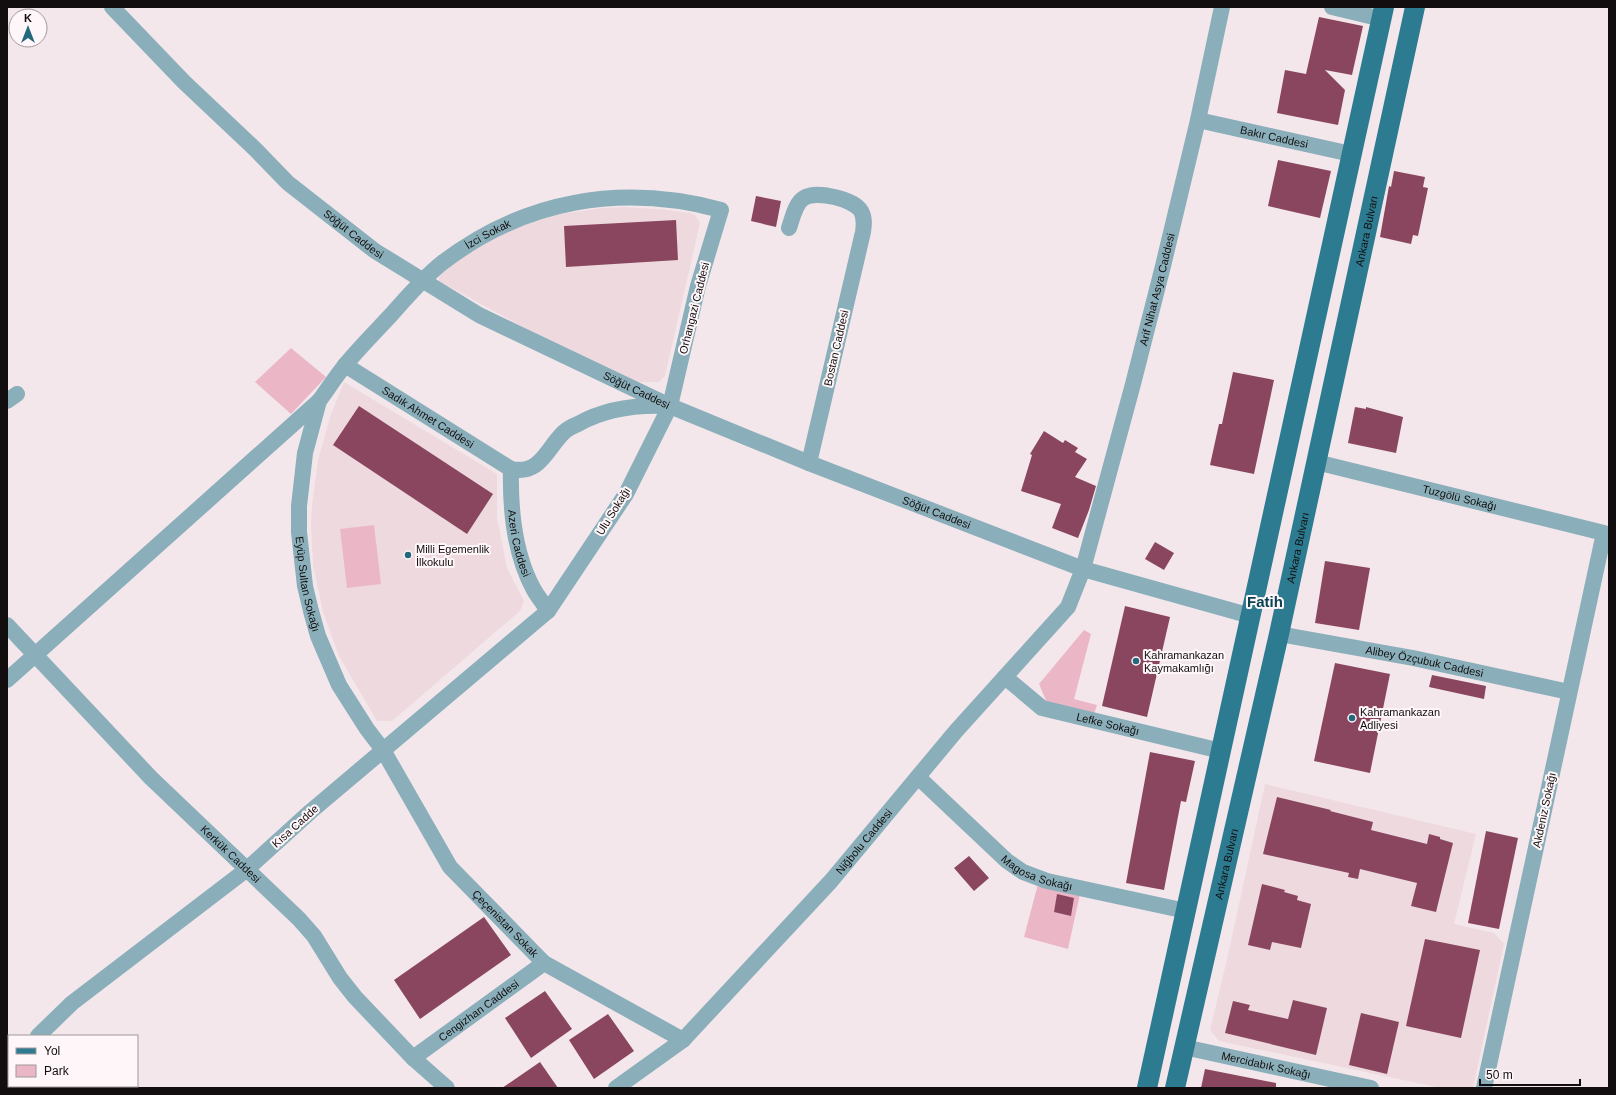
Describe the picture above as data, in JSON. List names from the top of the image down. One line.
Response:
{"streets":{"main road":["Ankara Bulvarı"],"street":["Bakır Caddesi","Söğüt Caddesi","İzci Sokak","Arif Nihat Asya Caddesi","Orhangazi Caddesi","Bostan Caddesi","Sadık Ahmet Caddesi","Tuzgölü Sokağı","Ulu Sokağı","Azeri Caddesi","Eyüp Sultan Sokağı","Alibey Özçubuk Caddesi","Lefke Sokağı","Akdeniz Sokağı","Kısa Cadde","Niğbolu Caddesi","Kerkük Caddesi","Magosa Sokağı","Çeçenistan Sokak","Cengizhan Caddesi","Mercidabık Sokağı"]},"crossings":[["Bakır Caddesi","Arif Nihat Asya Caddesi"],["Ankara Bulvarı","Tuzgölü Sokağı"],["Ankara Bulvarı","Alibey Özçubuk Caddesi"],["Ankara Bulvarı","Mercidabık Sokağı"],["Söğüt Caddesi","İzci Sokak"],["Söğüt Caddesi","Arif Nihat Asya Caddesi"],["Söğüt Caddesi","Orhangazi Caddesi"],["Söğüt Caddesi","Bostan Caddesi"],["Söğüt Caddesi","Ulu Sokağı"],["Söğüt Caddesi","Niğbolu Caddesi"],["İzci Sokak","Orhangazi Caddesi"],["İzci Sokak","Sadık Ahmet Caddesi"],["İzci Sokak","Eyüp Sultan Sokağı"],["Arif Nihat Asya Caddesi","Niğbolu Caddesi"],["Orhangazi Caddesi","Ulu Sokağı"],["Sadık Ahmet Caddesi","Azeri Caddesi"],["Tuzgölü Sokağı","Akdeniz Sokağı"],["Ulu Sokağı","Azeri Caddesi"],["Ulu Sokağı","Kısa Cadde"],["Azeri Caddesi","Kısa Cadde"],["Eyüp Sultan Sokağı","Kısa Cadde"],["Eyüp Sultan Sokağı","Çeçenistan Sokak"],["Alibey Özçubuk Caddesi","Akdeniz Sokağı"],["Lefke Sokağı","Niğbolu Caddesi"],["Kısa Cadde","Kerkük Caddesi"],["Kısa Cadde","Çeçenistan Sokak"],["Niğbolu Caddesi","Magosa Sokağı"],["Niğbolu Caddesi","Çeçenistan Sokak"],["Kerkük Caddesi","Cengizhan Caddesi"],["Çeçenistan Sokak","Cengizhan Caddesi"]],"districts":["Fatih"],"places":["Milli Egemenlik İlkokulu","Kahramankazan Kaymakamlığı","Kahramankazan Adliyesi"],"legend":["Yol","Park"],"scale_bar":"50 m","north":"top"}
